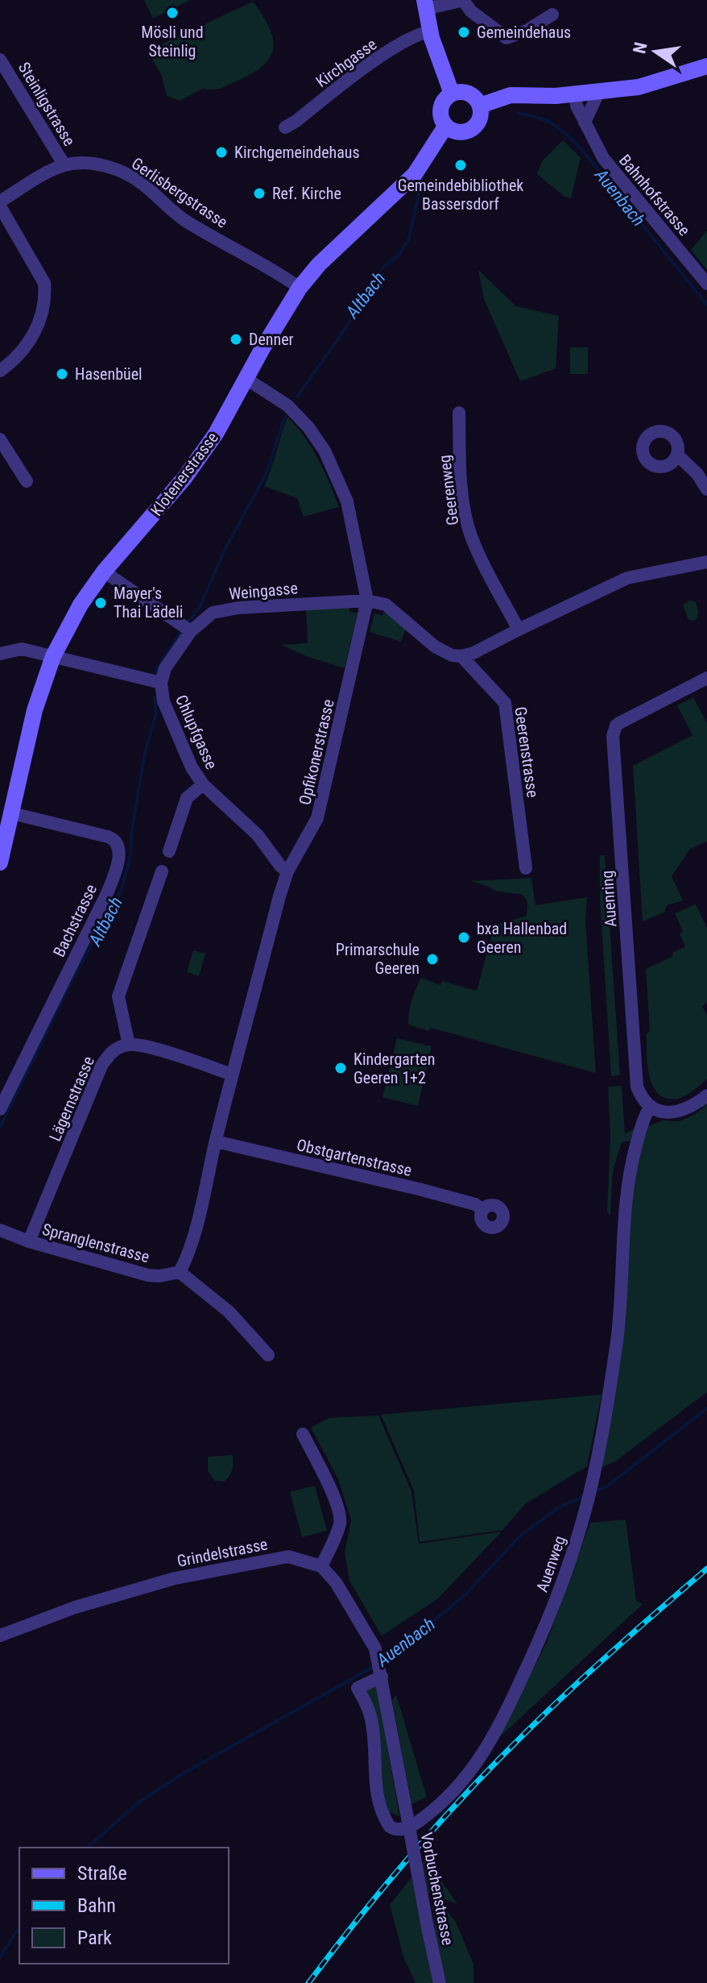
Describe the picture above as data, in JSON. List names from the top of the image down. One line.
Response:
{"streets":{"main road":["Klotenerstrasse"],"street":["Kirchgasse","Steinligstrasse","Gerlisbergstrasse","Bahnhofstrasse","Geerenweg","Weingasse","Chlupfgasse","Opfikonerstrasse","Geerenstrasse","Auenring","Bachstrasse","Lägernstrasse","Obstgartenstrasse","Spranglenstrasse","Grindelstrasse","Auenweg","Vorbuchenstrasse"]},"crossings":[["Steinligstrasse","Gerlisbergstrasse"],["Gerlisbergstrasse","Klotenerstrasse"],["Klotenerstrasse","Chlupfgasse"],["Klotenerstrasse","Opfikonerstrasse"],["Klotenerstrasse","Bachstrasse"],["Weingasse","Chlupfgasse"],["Weingasse","Opfikonerstrasse"],["Weingasse","Geerenstrasse"],["Chlupfgasse","Opfikonerstrasse"],["Opfikonerstrasse","Geerenstrasse"],["Opfikonerstrasse","Obstgartenstrasse"],["Opfikonerstrasse","Spranglenstrasse"],["Auenring","Auenweg"],["Lägernstrasse","Spranglenstrasse"],["Auenweg","Vorbuchenstrasse"]],"water":["Auenbach","Altbach"],"places":["Mösli und Steinlig","Gemeindehaus","Kirchgemeindehaus","Gemeindebibliothek Bassersdorf","Ref. Kirche","Denner","Hasenbüel","Mayer's Thai Lädeli","bxa Hallenbad Geeren","Primarschule Geeren","Kindergarten Geeren 1+2"],"legend":["Straße","Bahn","Park"],"north":"left"}
